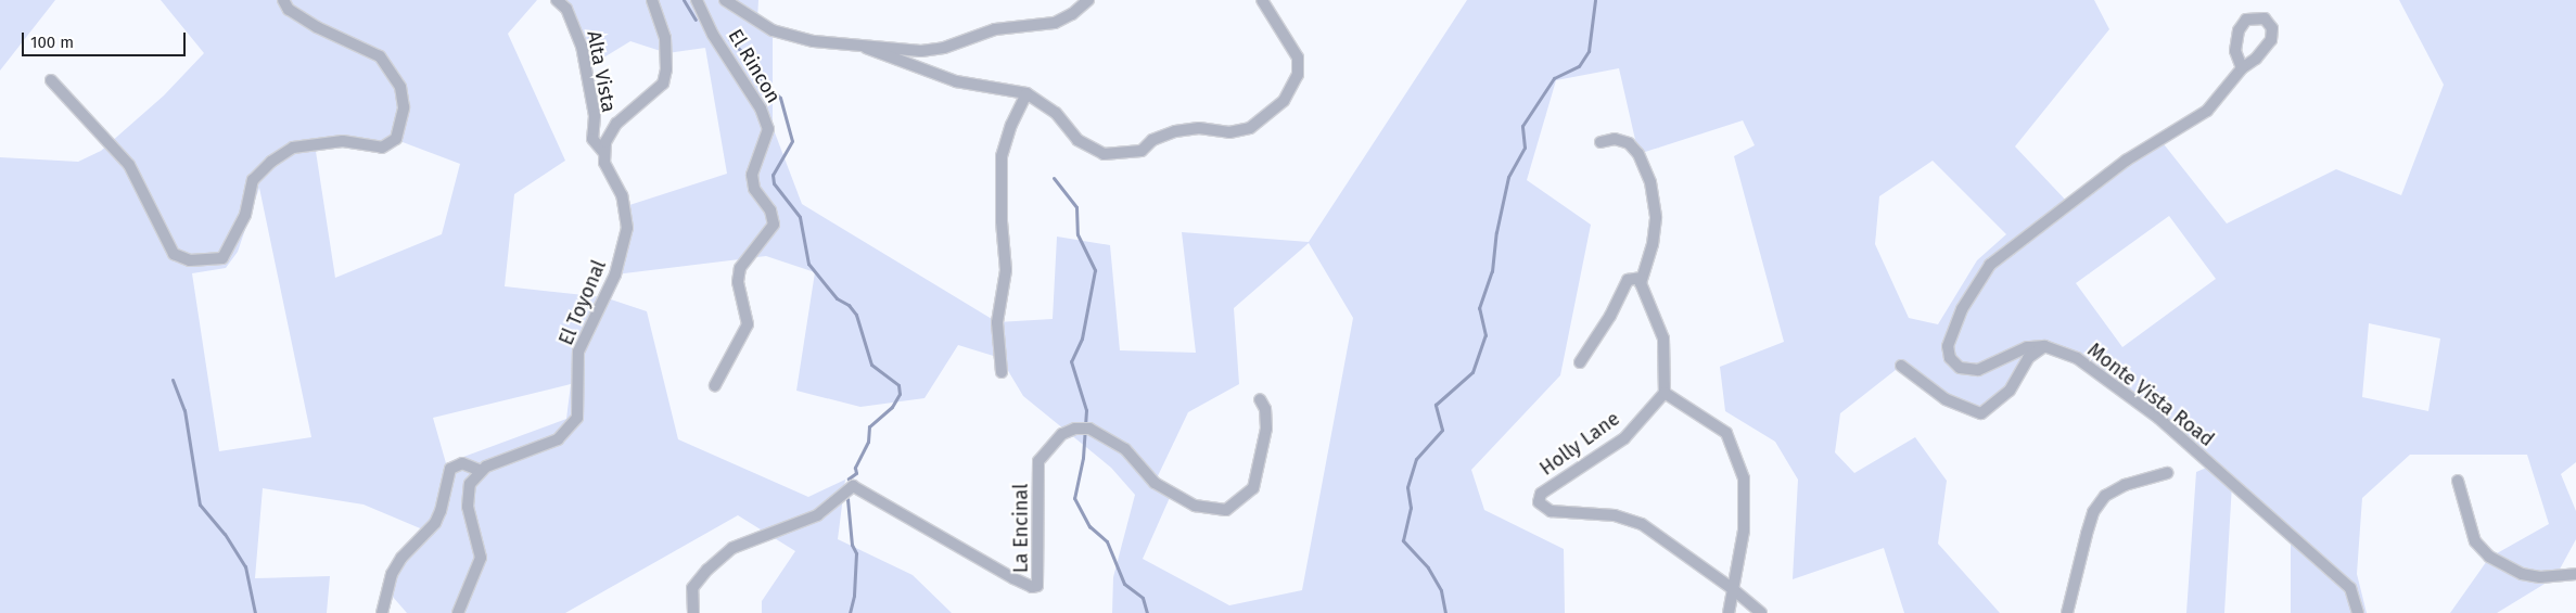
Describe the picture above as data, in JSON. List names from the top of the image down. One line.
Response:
{"streets":{"street":["El Rincon","Alta Vista","El Toyonal","Monte Vista Road","Holly Lane","La Encinal"]},"crossings":[["Alta Vista","El Toyonal"]],"scale_bar":"100 m"}
